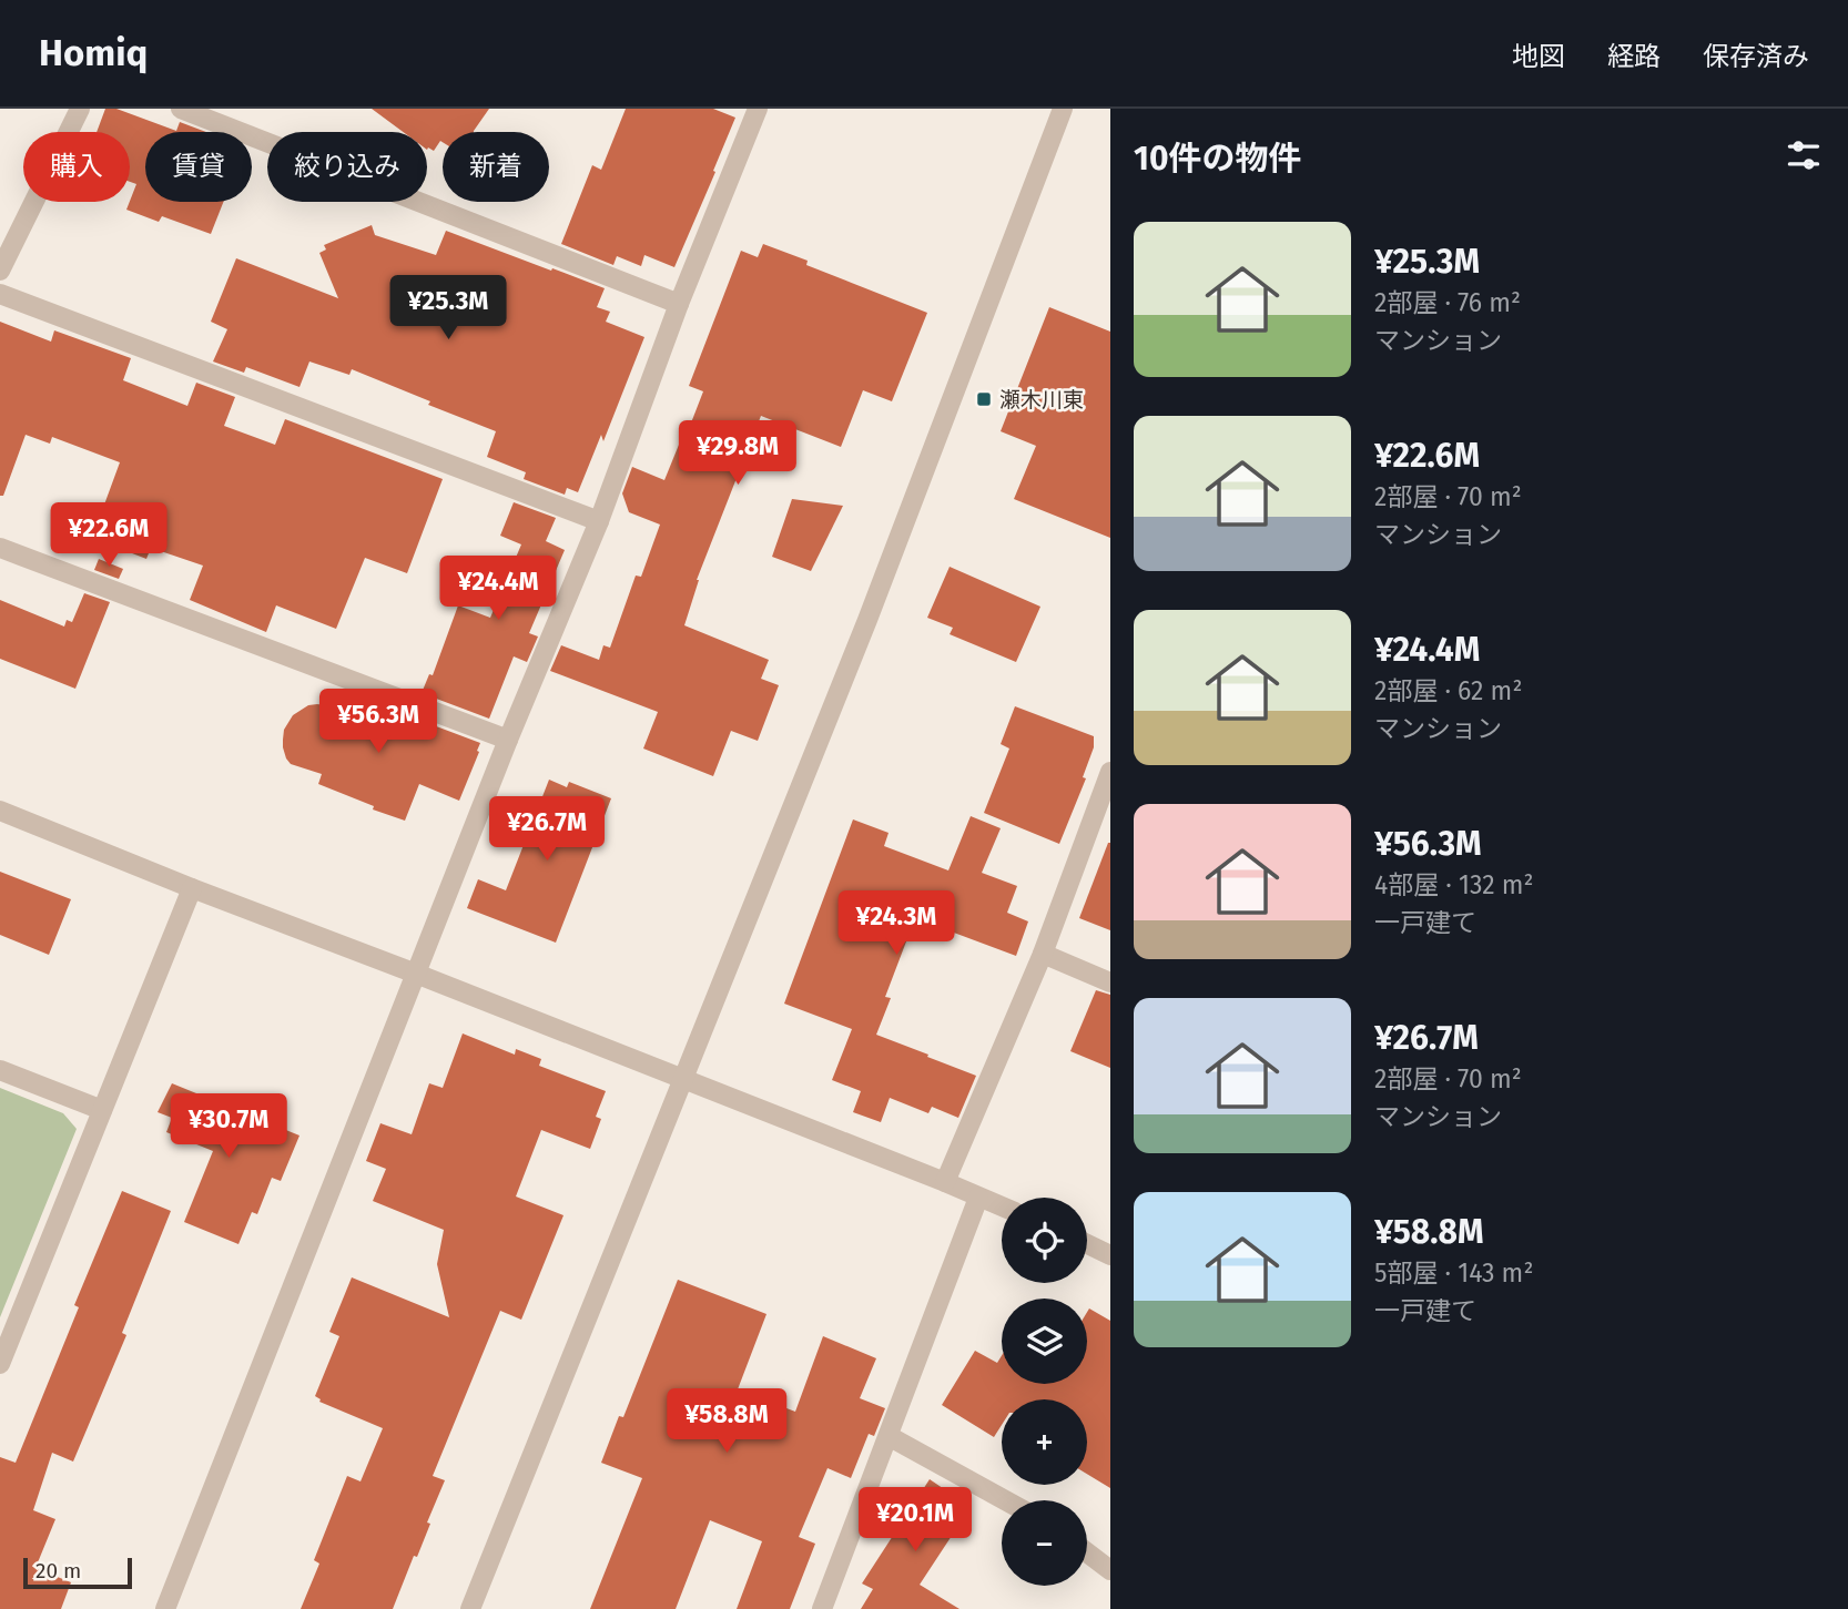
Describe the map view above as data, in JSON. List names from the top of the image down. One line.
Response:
{"places":{"transit":["瀬木川東"]},"scale_bar":"20 m","page":{"header":"Homiq","nav":["地図","経路","保存済み"],"heading":"10件の物件","chip":["購入","賃貸","絞り込み","新着"],"list":[{"name":"¥25.3M","note":"2部屋 · 76 m² · マンション"},{"name":"¥22.6M","note":"2部屋 · 70 m² · マンション"},{"name":"¥24.4M","note":"2部屋 · 62 m² · マンション"},{"name":"¥56.3M","note":"4部屋 · 132 m² · 一戸建て"},{"name":"¥26.7M","note":"2部屋 · 70 m² · マンション"},{"name":"¥58.8M","note":"5部屋 · 143 m² · 一戸建て"}],"price":["¥25.3M","¥29.8M","¥22.6M","¥24.4M","¥56.3M","¥26.7M","¥24.3M","¥30.7M","¥58.8M","¥20.1M"],"map_buttons":["+","−"],"scale":"20 m"}}
